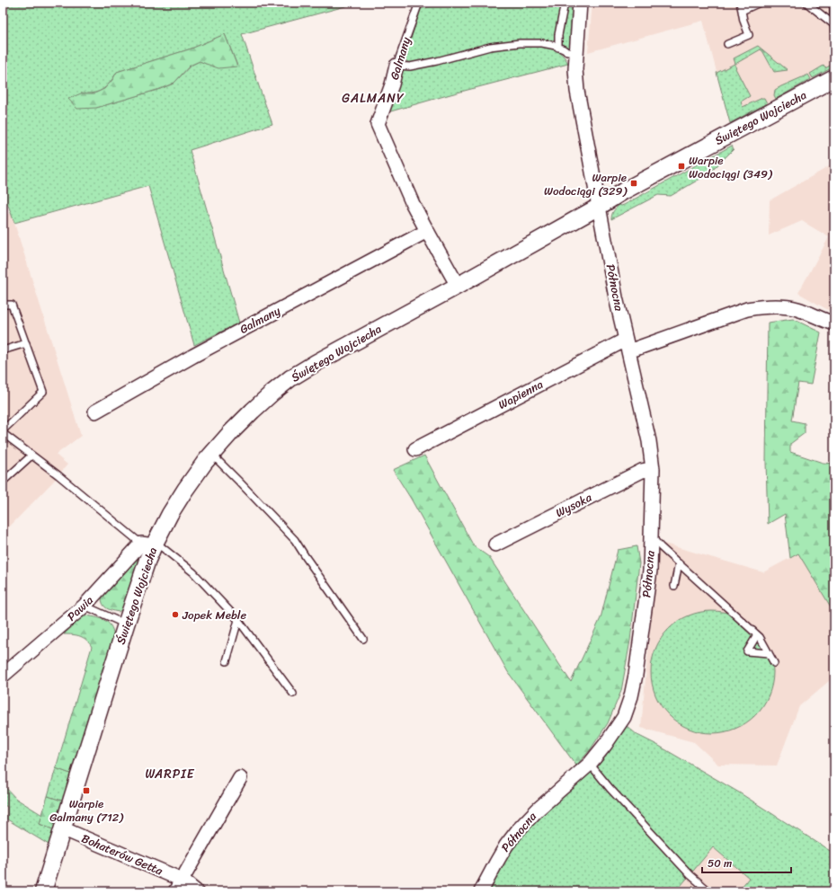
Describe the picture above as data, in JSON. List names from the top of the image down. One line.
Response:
{"streets":{"street":["Galmany","Świętego Wojciecha","Północna","Wapienna","Wysoka","Pawia","Bohaterów Getta"]},"crossings":[["Galmany","Świętego Wojciecha"],["Świętego Wojciecha","Północna"],["Świętego Wojciecha","Pawia"],["Świętego Wojciecha","Bohaterów Getta"],["Północna","Wapienna"],["Północna","Wysoka"]],"districts":["GALMANY","WARPIE"],"places":{"transit":["Warpie Wodociągi (349)","Warpie Wodociągi (329)","Warpie Galmany (712)"],"other":["Jopek Meble"]},"scale_bar":"50 m"}
